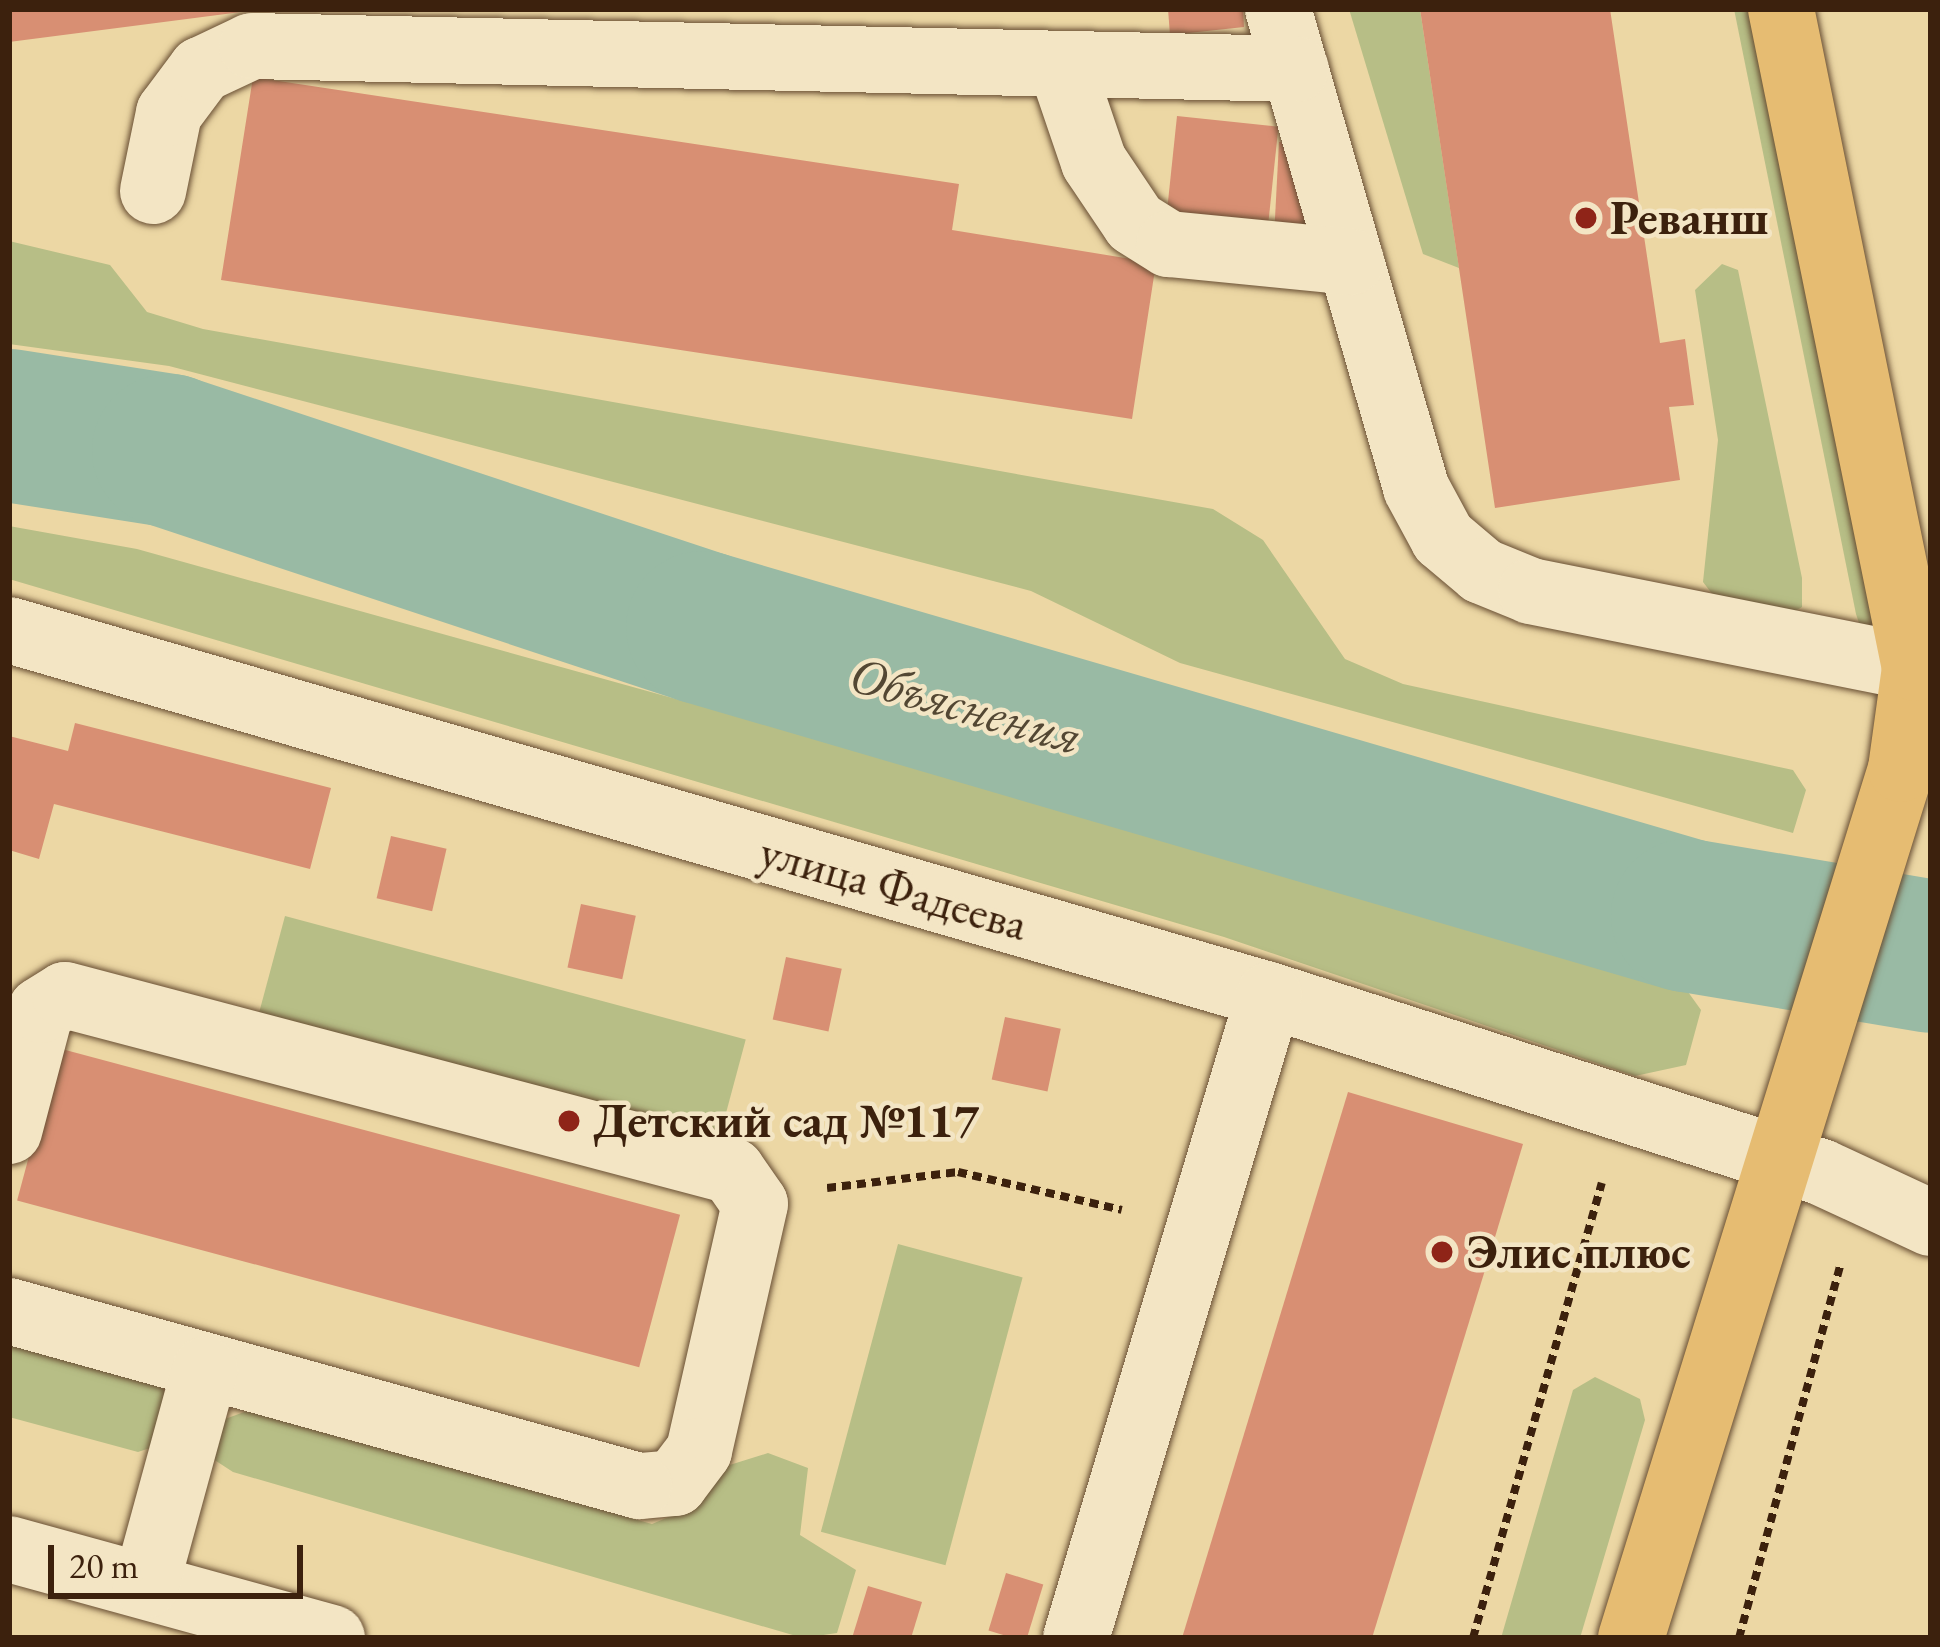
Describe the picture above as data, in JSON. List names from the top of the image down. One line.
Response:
{"streets":{"street":["улица Фадеева"]},"water":["Объяснения"],"places":["Реванш","Детский сад №117","Элис плюс"],"scale_bar":"20 m"}
